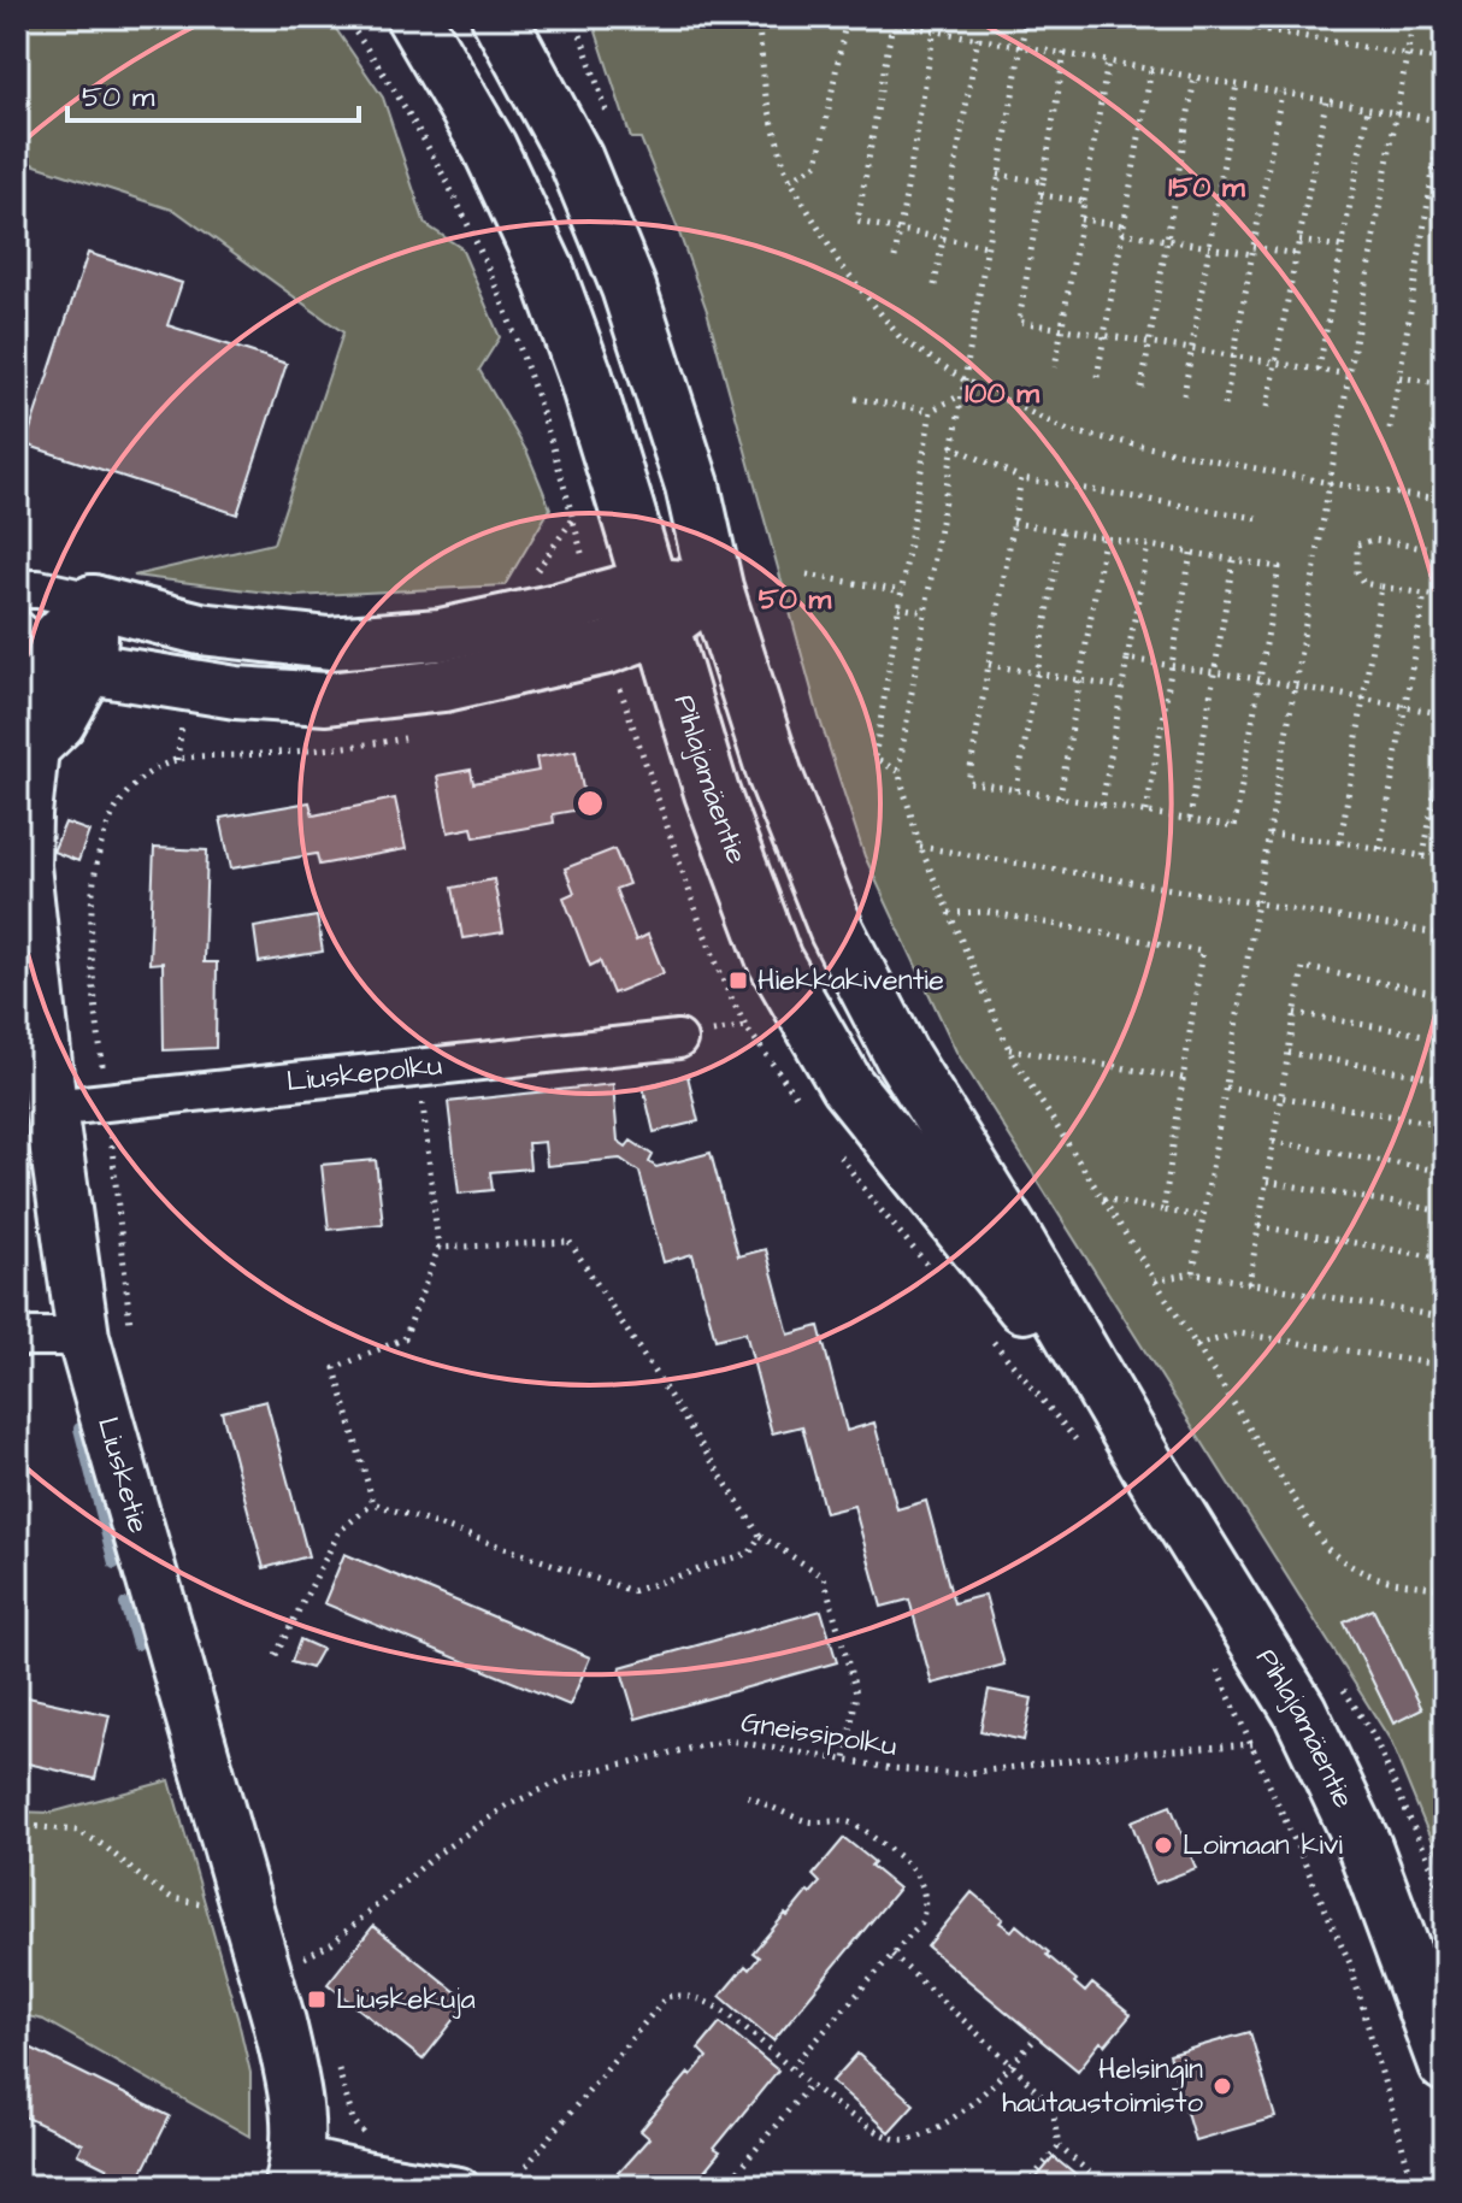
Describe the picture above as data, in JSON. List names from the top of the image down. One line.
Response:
{"streets":{"main road":["Pihlajamäentie"],"street":["Liuskepolku","Liusketie"],"path":["Gneissipolku"]},"crossings":[["Liuskepolku","Liusketie"],["Liusketie","Gneissipolku"]],"places":{"transit":["Hiekkakiventie","Liuskekuja"],"other":["Loimaan kivi","Helsingin hautaustoimisto"]},"scale_bar":"50 m","rings":["150 m","100 m","50 m"]}
